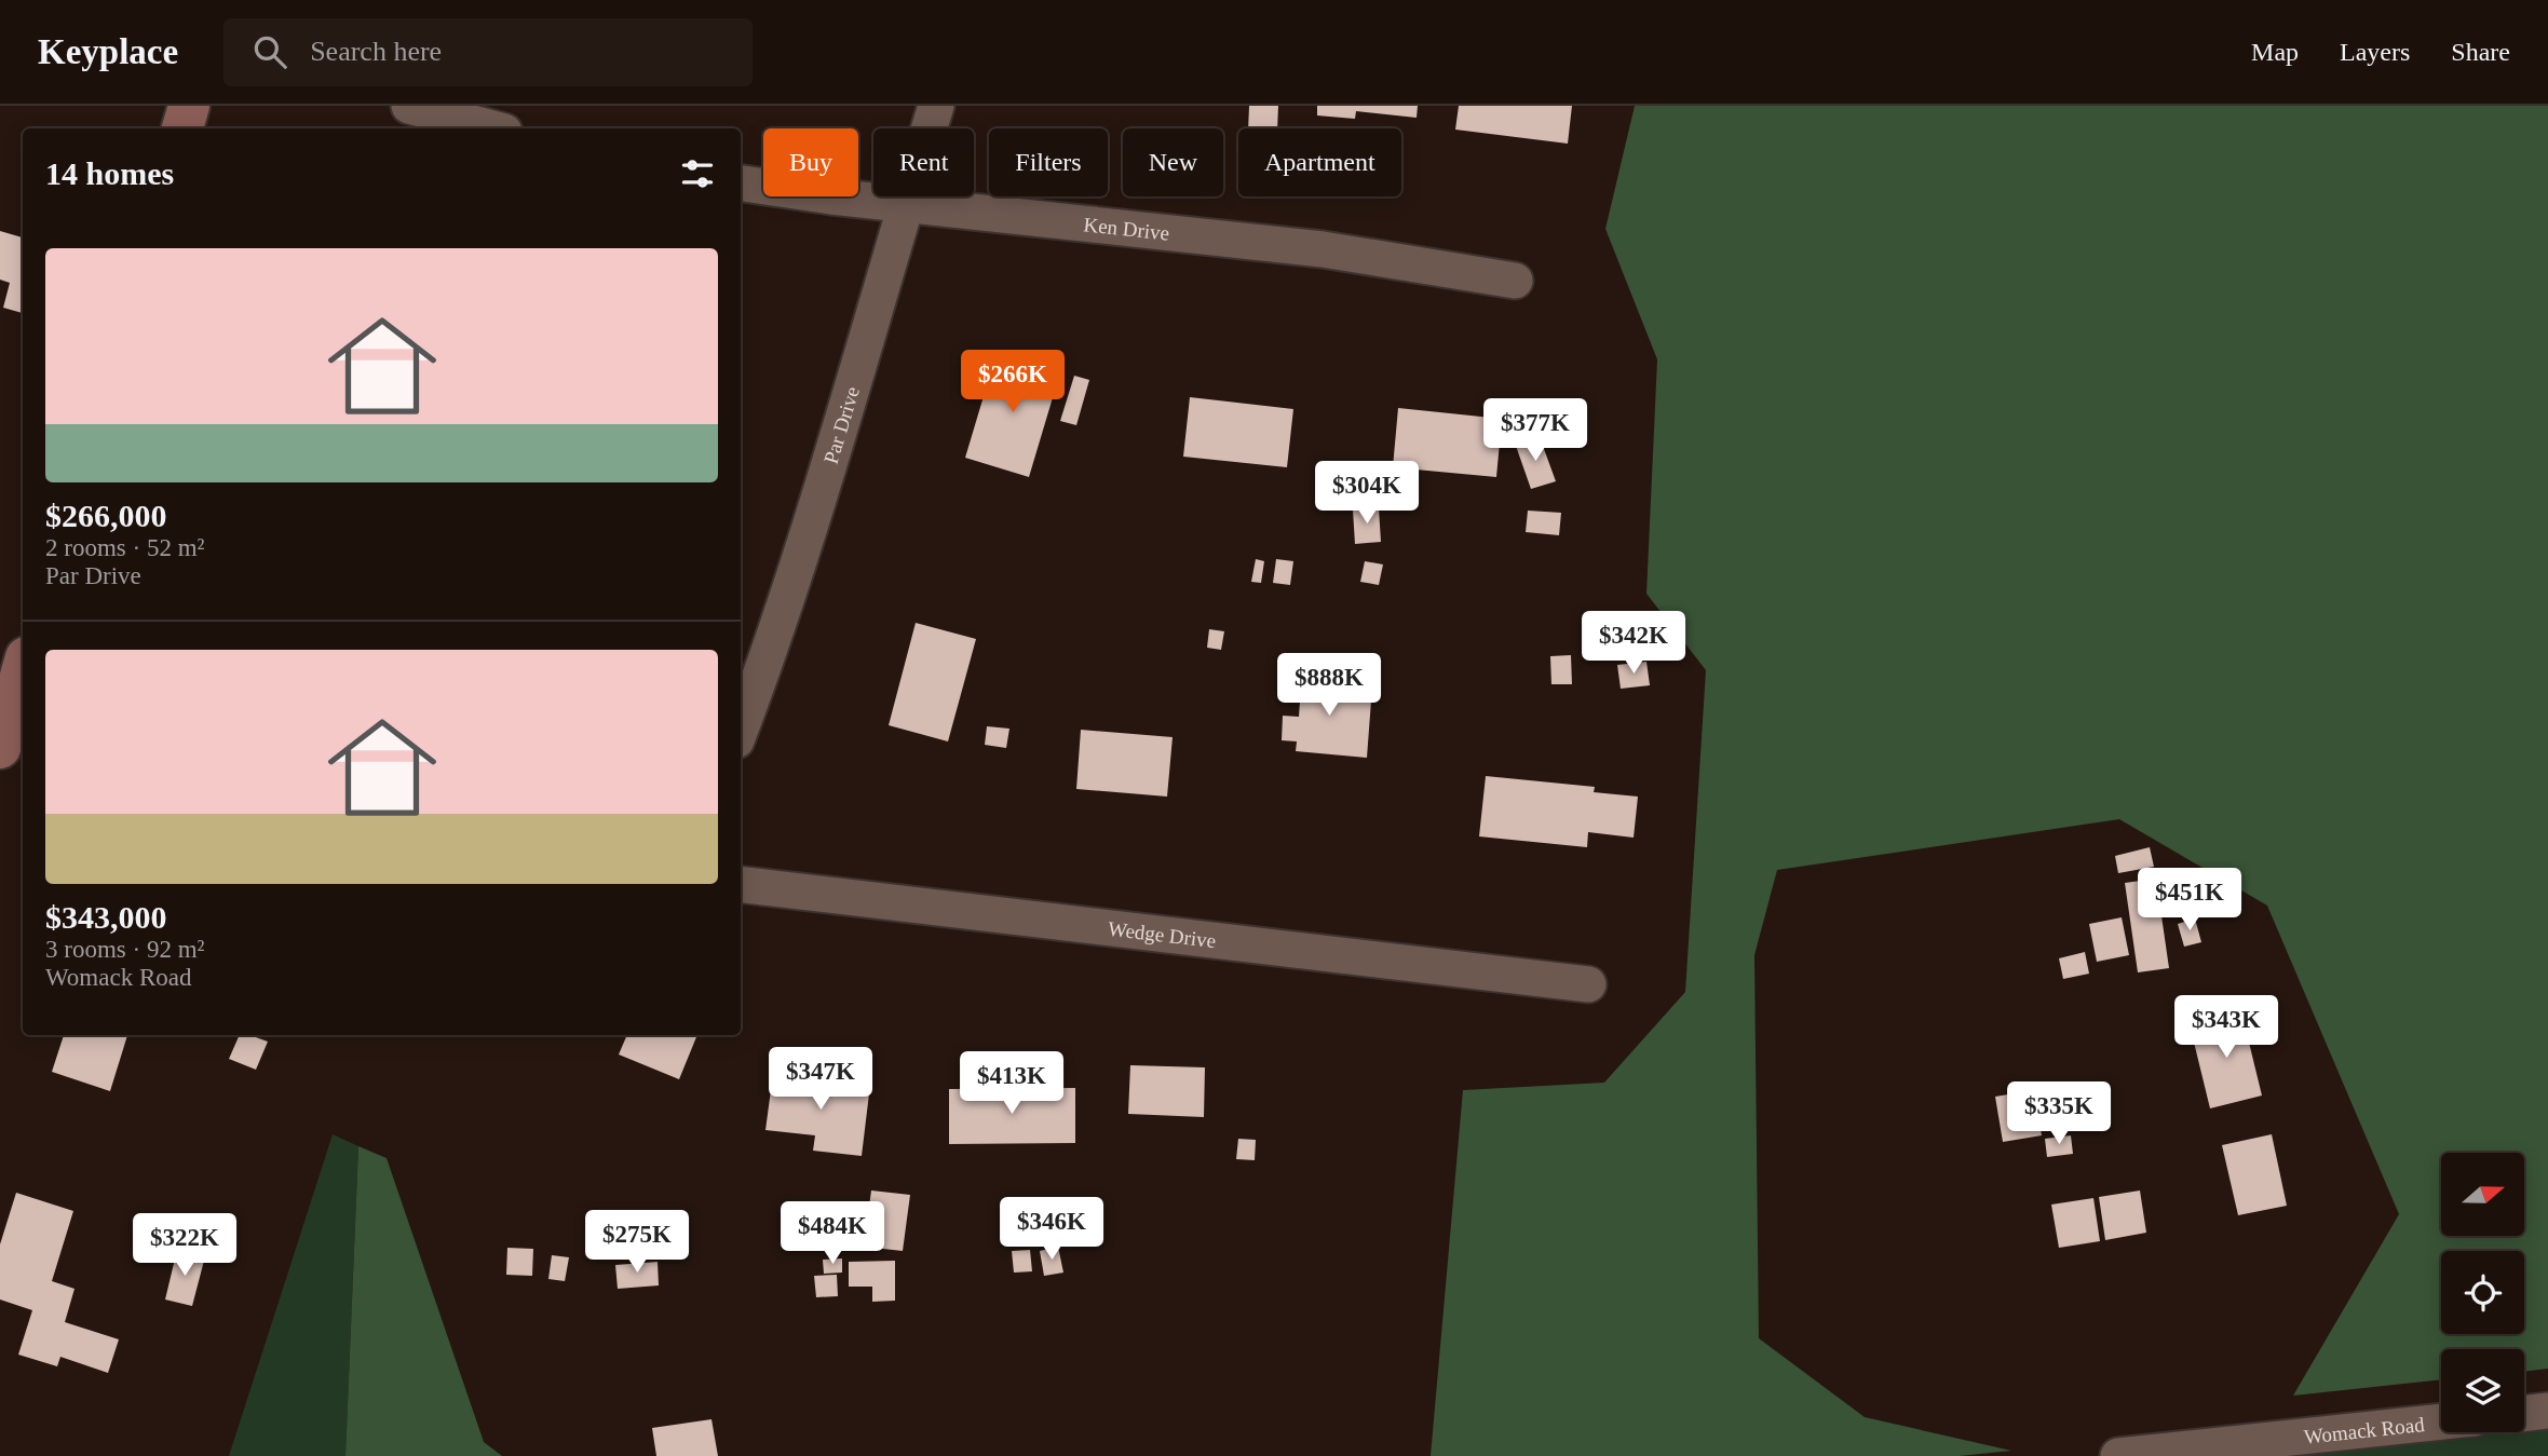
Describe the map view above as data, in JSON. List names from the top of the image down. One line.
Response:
{"streets":{"street":["Ken Drive","Par Drive","Wedge Drive","Womack Road"]},"crossings":[["Ken Drive","Par Drive"]],"north":"right","page":{"header":"Keyplace","search":"Search here","nav":["Map","Layers","Share"],"chip":["Buy","Rent","Filters","New","Apartment"],"heading":"14 homes","list":[{"name":"$266,000","note":"2 rooms · 52 m² · Par Drive"},{"name":"$343,000","note":"3 rooms · 92 m² · Womack Road"}],"price":["$266K","$377K","$304K","$342K","$888K","$451K","$343K","$347K","$413K","$335K","$346K","$484K","$275K","$322K"]}}
